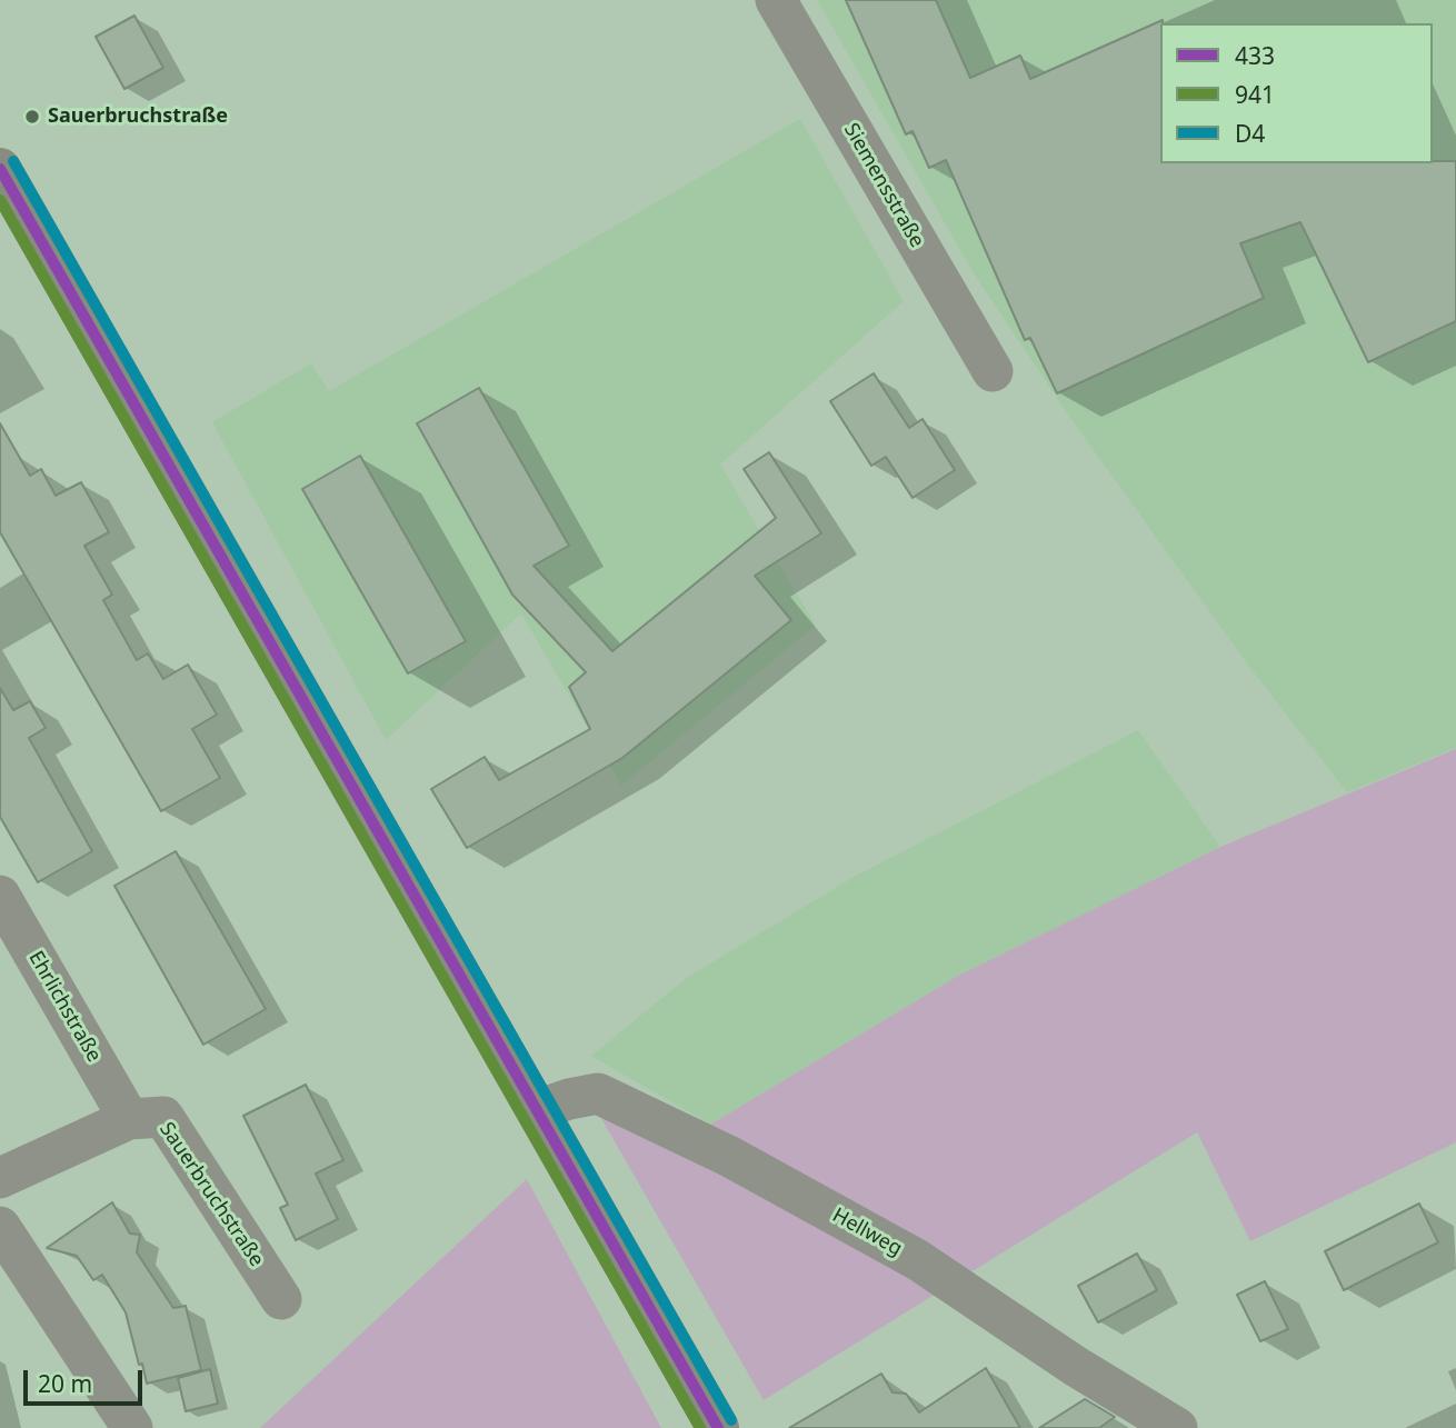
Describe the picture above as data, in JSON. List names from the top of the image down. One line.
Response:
{"streets":{"street":["Siemensstraße","Ehrlichstraße","Sauerbruchstraße","Hellweg"]},"crossings":[["Ehrlichstraße","Sauerbruchstraße"]],"places":["Sauerbruchstraße"],"lines":["transit line D4","transit line 433","transit line 941"],"legend":["433","941","D4"],"scale_bar":"20 m"}
